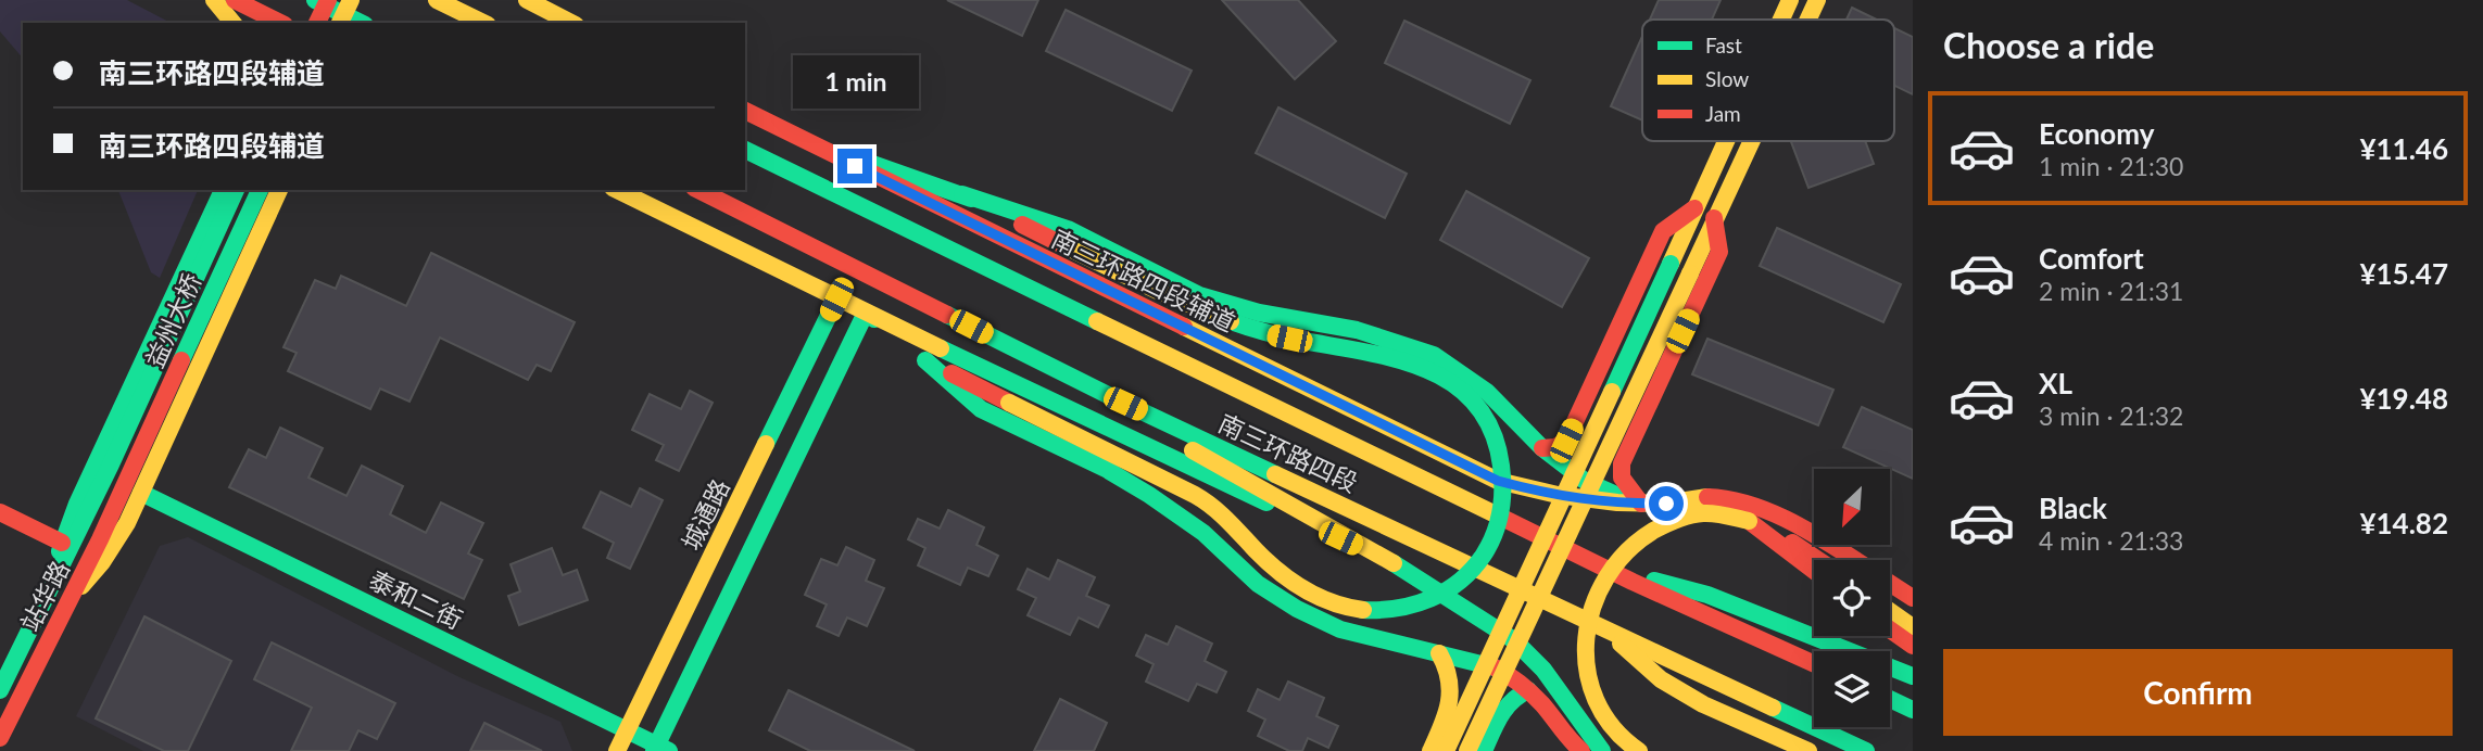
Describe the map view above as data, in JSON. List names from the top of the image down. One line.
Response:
{"streets":{"main road":["南三环路四段辅道","益州大桥","南三环路四段","城通路","站华路","泰和二街"]},"crossings":[["益州大桥","站华路"],["城通路","泰和二街"]],"legend":["Fast","Slow","Jam"],"north":"bottom left","page":{"heading":"Choose a ride","banner":["南三环路四段辅道","南三环路四段辅道"],"bubble":"1 min","list":[{"name":"Economy","note":"1 min · 21:30","value":"¥11.46"},{"name":"Comfort","note":"2 min · 21:31","value":"¥15.47"},{"name":"XL","note":"3 min · 21:32","value":"¥19.48"},{"name":"Black","note":"4 min · 21:33","value":"¥14.82"}],"buttons":"Confirm"}}
